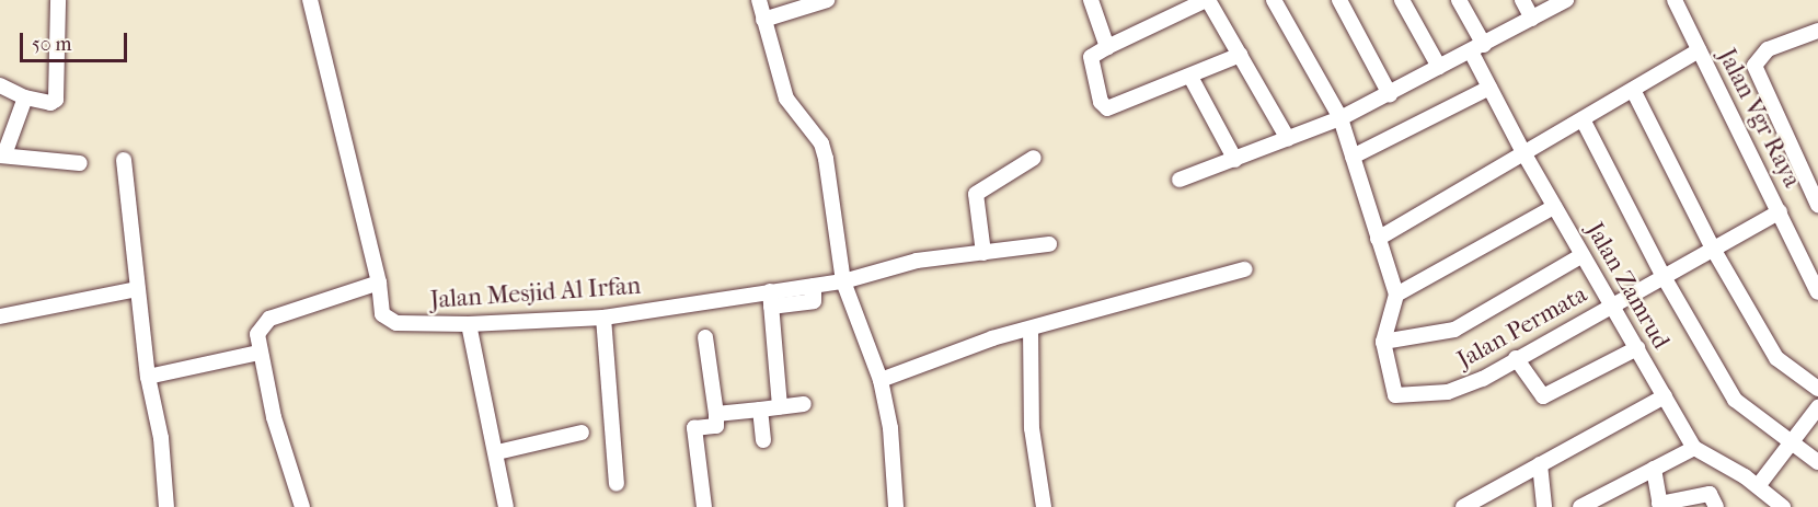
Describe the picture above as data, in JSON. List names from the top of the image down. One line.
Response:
{"streets":{"street":["Jalan Vgr Raya","Jalan Zamrud","Jalan Mesjid Al Irfan","Jalan Permata"]},"crossings":[["Jalan Vgr Raya","Jalan Permata"],["Jalan Zamrud","Jalan Permata"]],"scale_bar":"50 m"}
